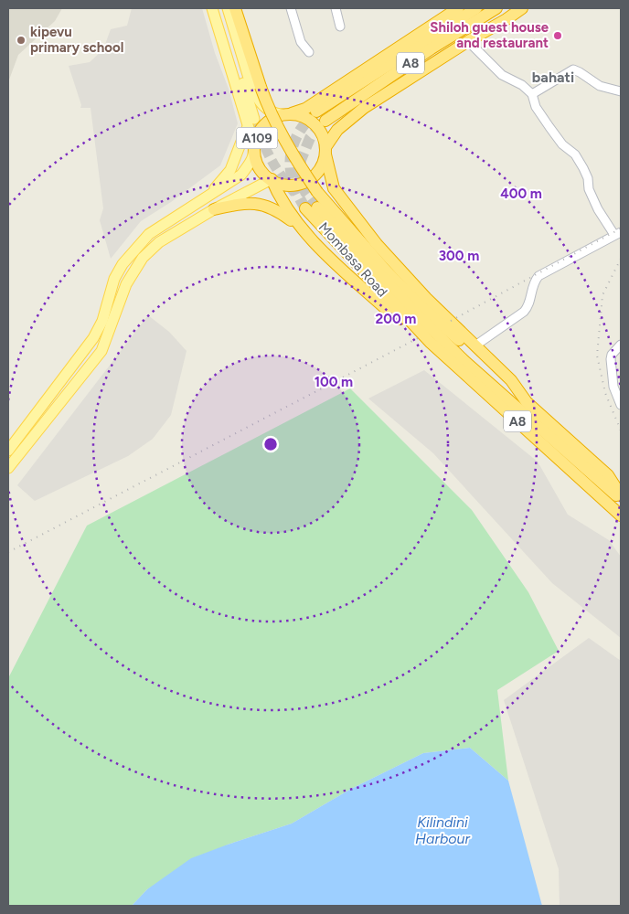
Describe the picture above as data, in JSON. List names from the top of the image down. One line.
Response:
{"streets":{"highway":["A8","A109","Mombasa Road"]},"districts":["bahati"],"water":["Kilindini Harbour"],"places":["Shiloh guest house and restaurant","kipevu primary school"],"rings":["400 m","300 m","200 m","100 m"]}
